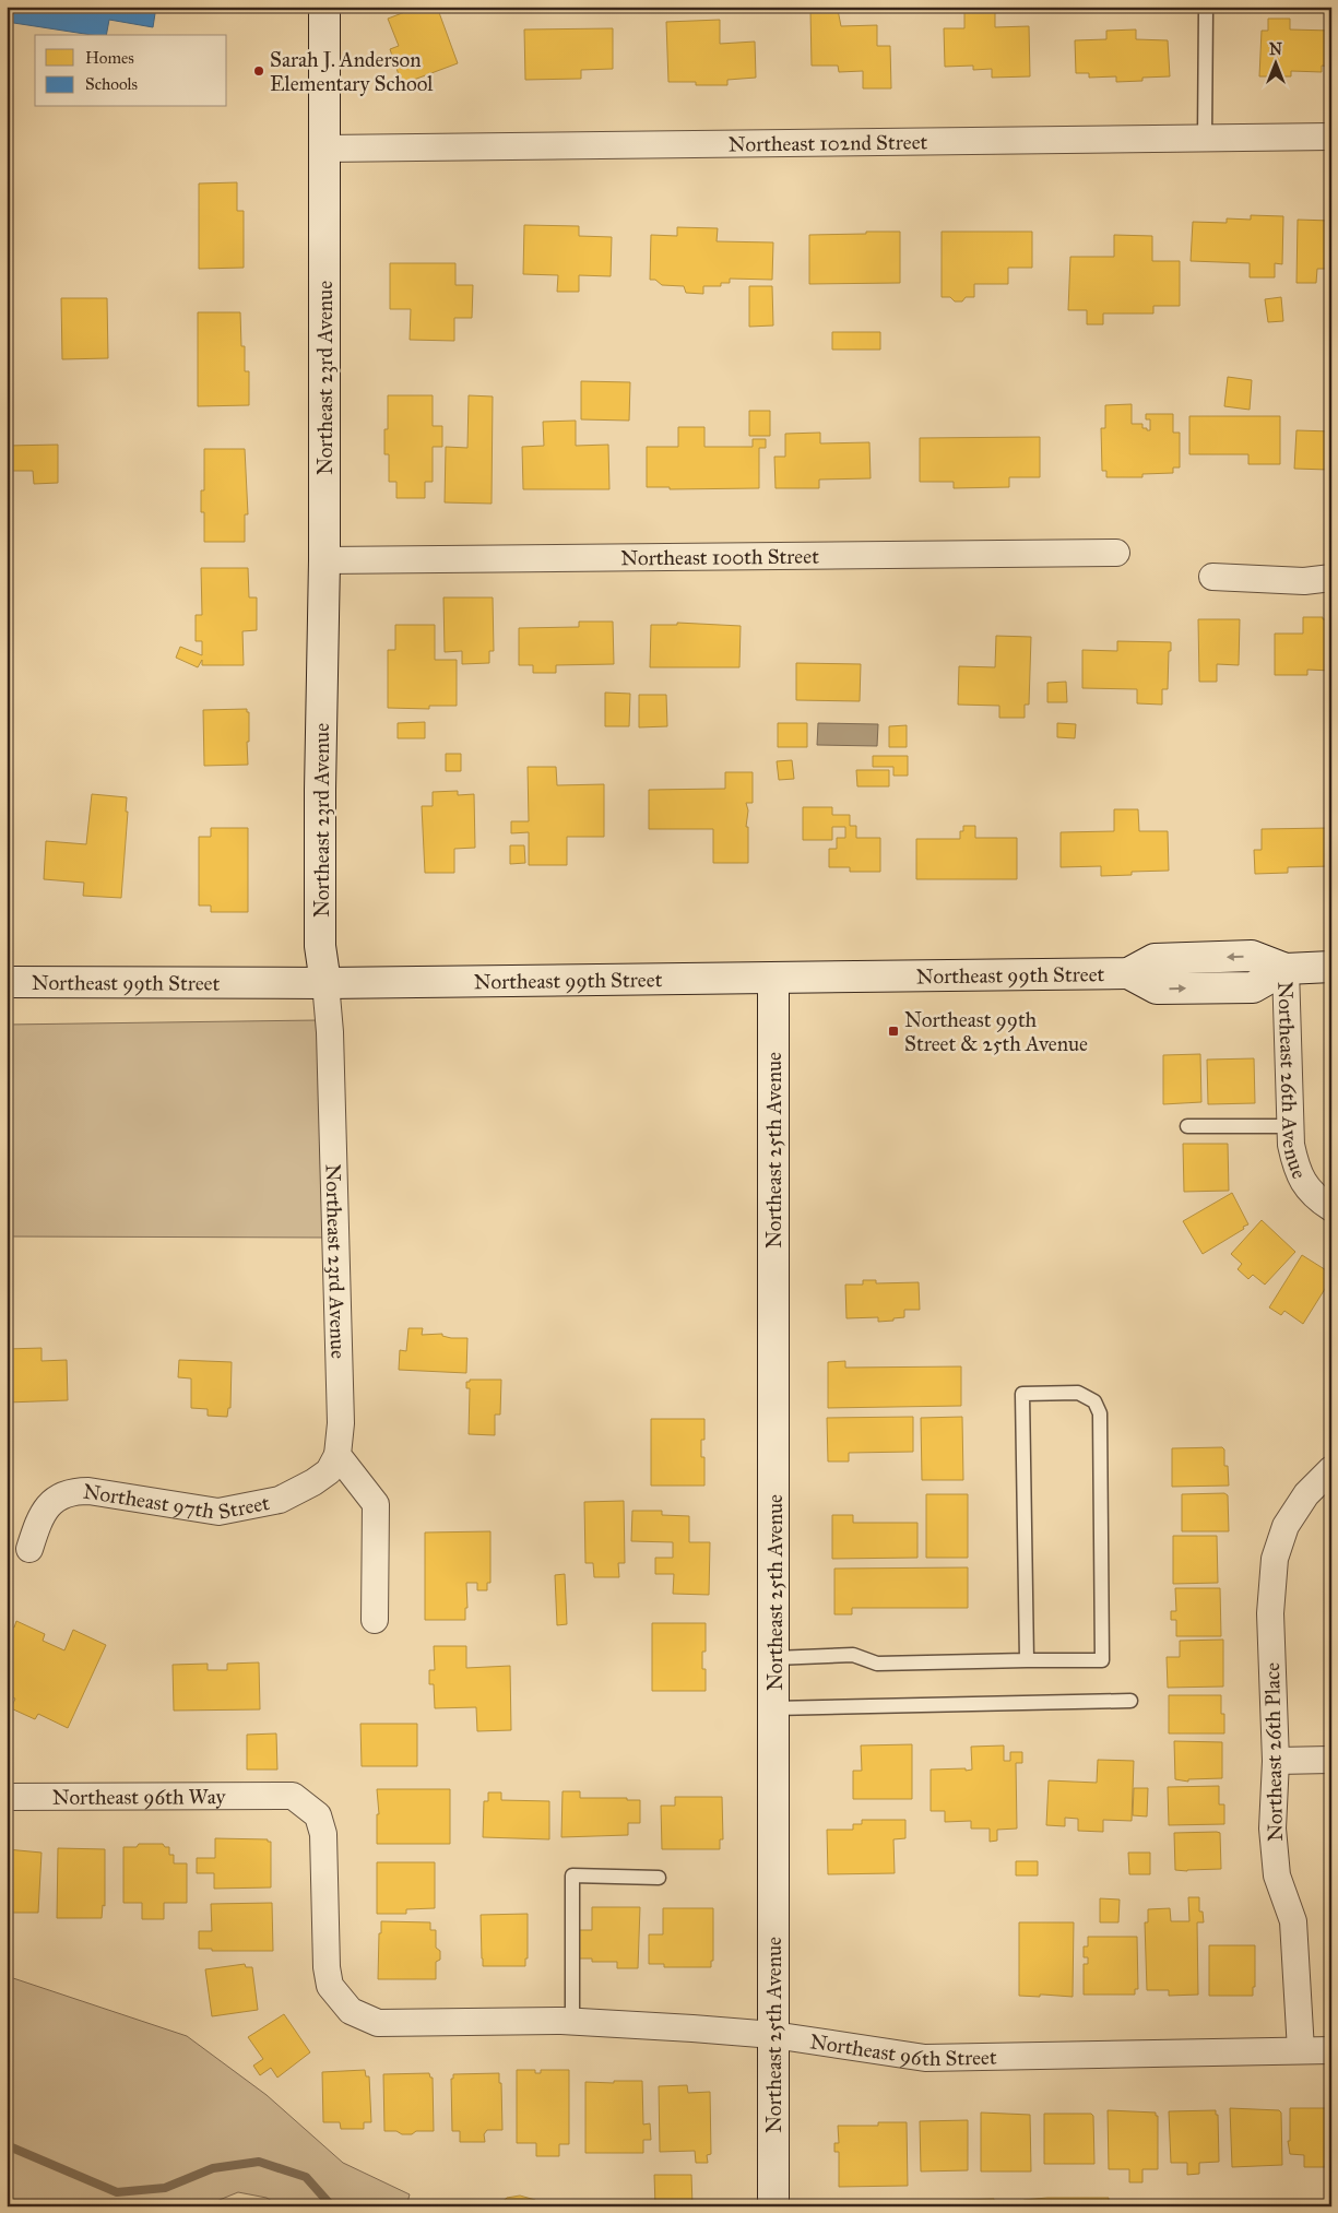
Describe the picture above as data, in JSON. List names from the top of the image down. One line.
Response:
{"streets":{"street":["Northeast 102nd Street","Northeast 23rd Avenue","Northeast 100th Street","Northeast 99th Street","Northeast 26th Avenue","Northeast 25th Avenue","Northeast 97th Street","Northeast 26th Place","Northeast 96th Way","Northeast 96th Street"]},"crossings":[["Northeast 102nd Street","Northeast 23rd Avenue"],["Northeast 23rd Avenue","Northeast 100th Street"],["Northeast 23rd Avenue","Northeast 99th Street"],["Northeast 23rd Avenue","Northeast 97th Street"],["Northeast 99th Street","Northeast 26th Avenue"],["Northeast 99th Street","Northeast 25th Avenue"],["Northeast 25th Avenue","Northeast 96th Street"],["Northeast 26th Place","Northeast 96th Street"],["Northeast 96th Way","Northeast 96th Street"]],"places":{"other":["Sarah J. Anderson Elementary School"],"transit":["Northeast 99th Street & 25th Avenue"]},"legend":["Homes","Schools"],"north":"top"}
